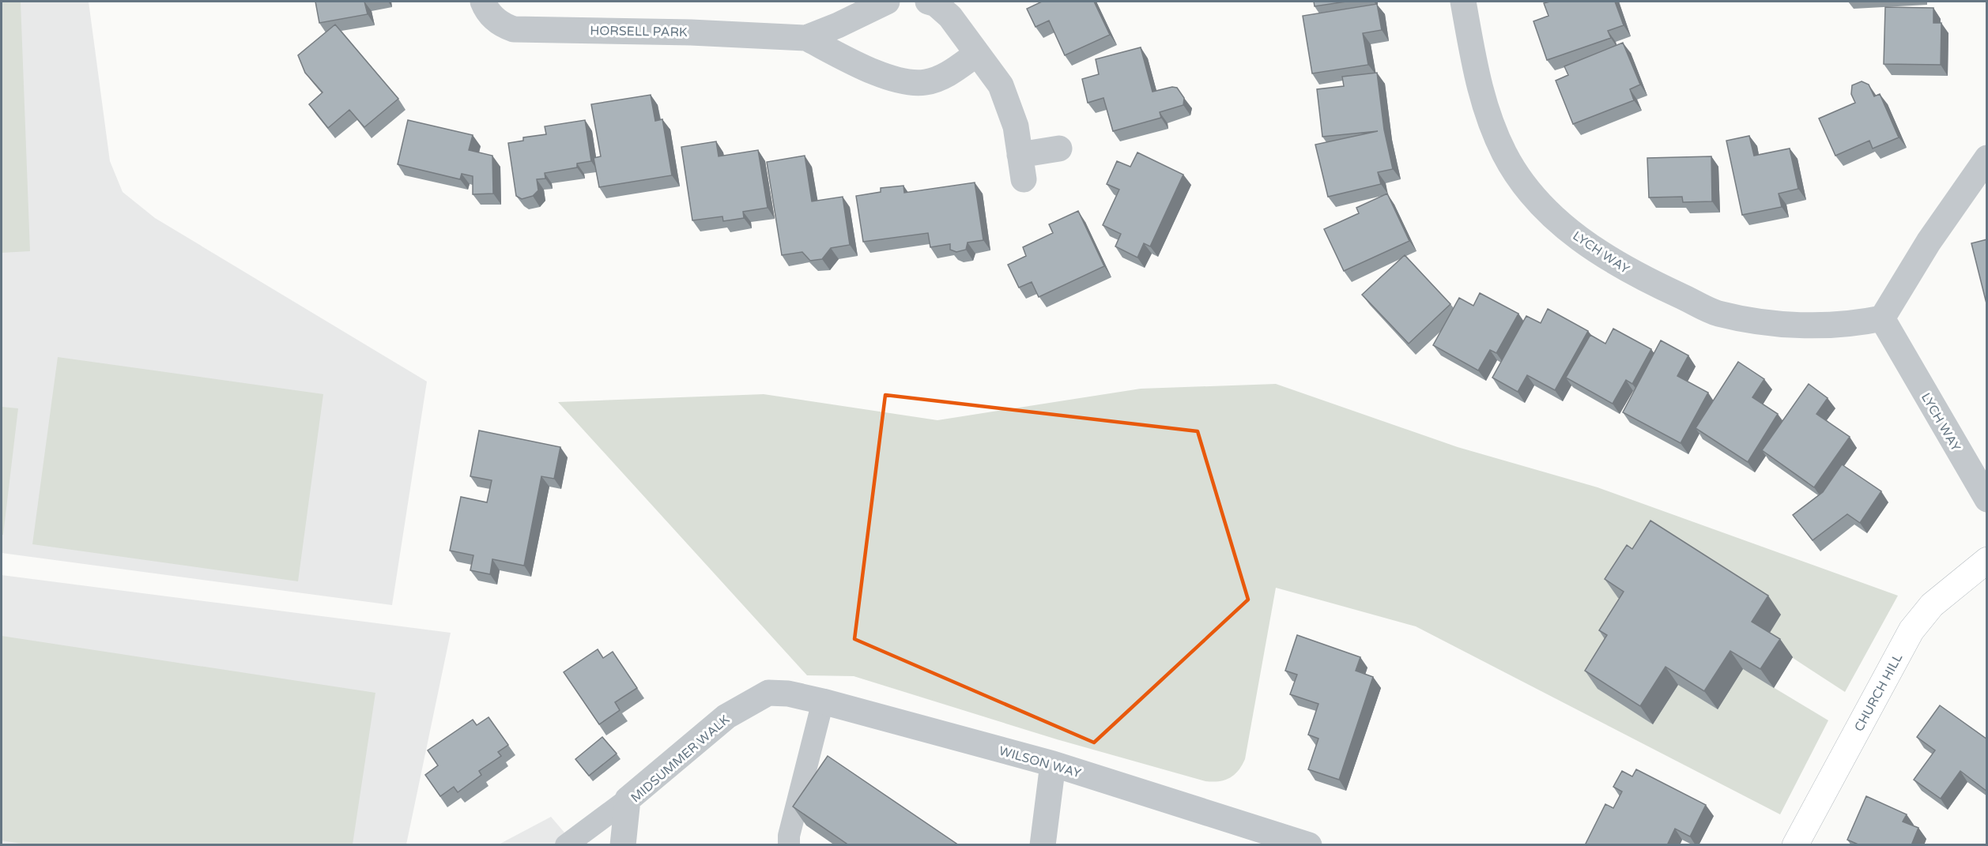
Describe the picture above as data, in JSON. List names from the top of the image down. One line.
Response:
{"streets":{"street":["HORSELL PARK","LYCH WAY","CHURCH HILL","MIDSUMMER WALK","WILSON WAY"]},"crossings":[["MIDSUMMER WALK","WILSON WAY"]]}
